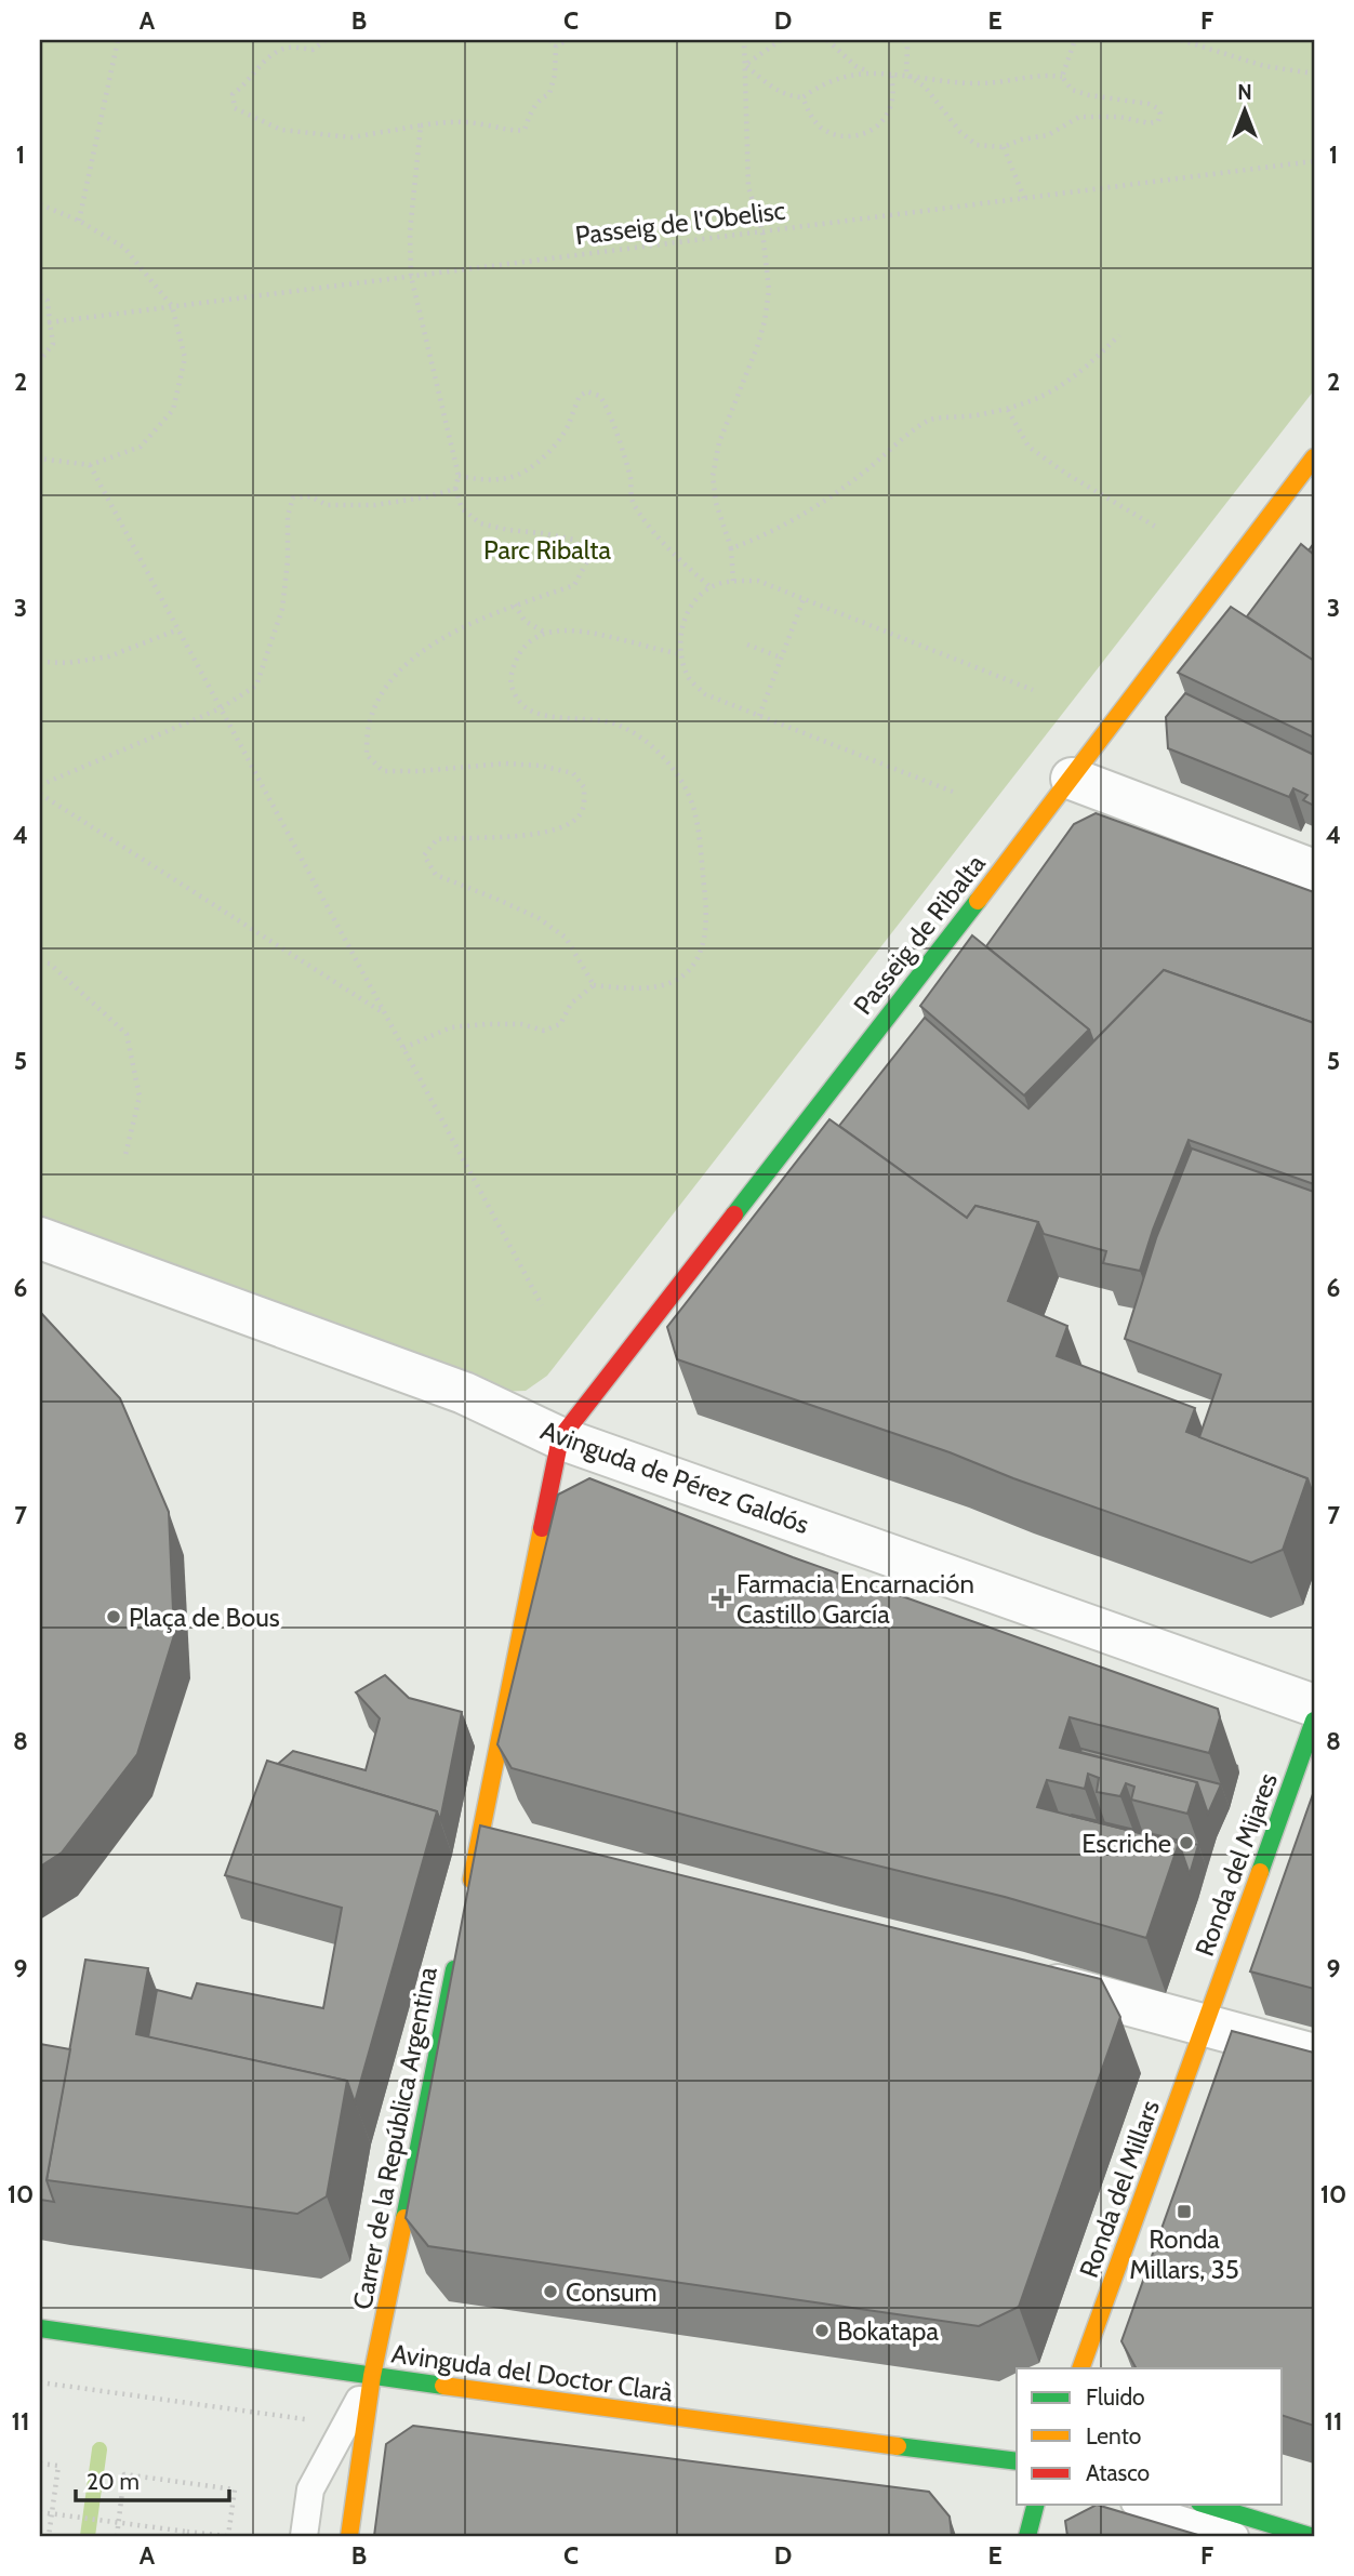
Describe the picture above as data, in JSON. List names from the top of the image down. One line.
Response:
{"streets":{"street":["Passeig de Ribalta","Avinguda de Pérez Galdós","Ronda del Mijares","Carrer de la República Argentina","Ronda del Millars","Avinguda del Doctor Clarà"],"path":["Passeig de l'Obelisc"]},"crossings":[["Passeig de Ribalta","Avinguda de Pérez Galdós"],["Ronda del Mijares","Ronda del Millars"],["Carrer de la República Argentina","Avinguda del Doctor Clarà"]],"parks":["Parc Ribalta"],"places":{"health":["Farmacia Encarnación Castillo García"],"other":["Plaça de Bous","Escriche","Consum","Bokatapa"],"transit":["Ronda Millars, 35"]},"legend":["Fluido","Lento","Atasco"],"scale_bar":"20 m","north":"top","grid":{"columns":["A","B","C","D","E","F"],"rows":["1","2","3","4","5","6","7","8","9","10","11"]}}
